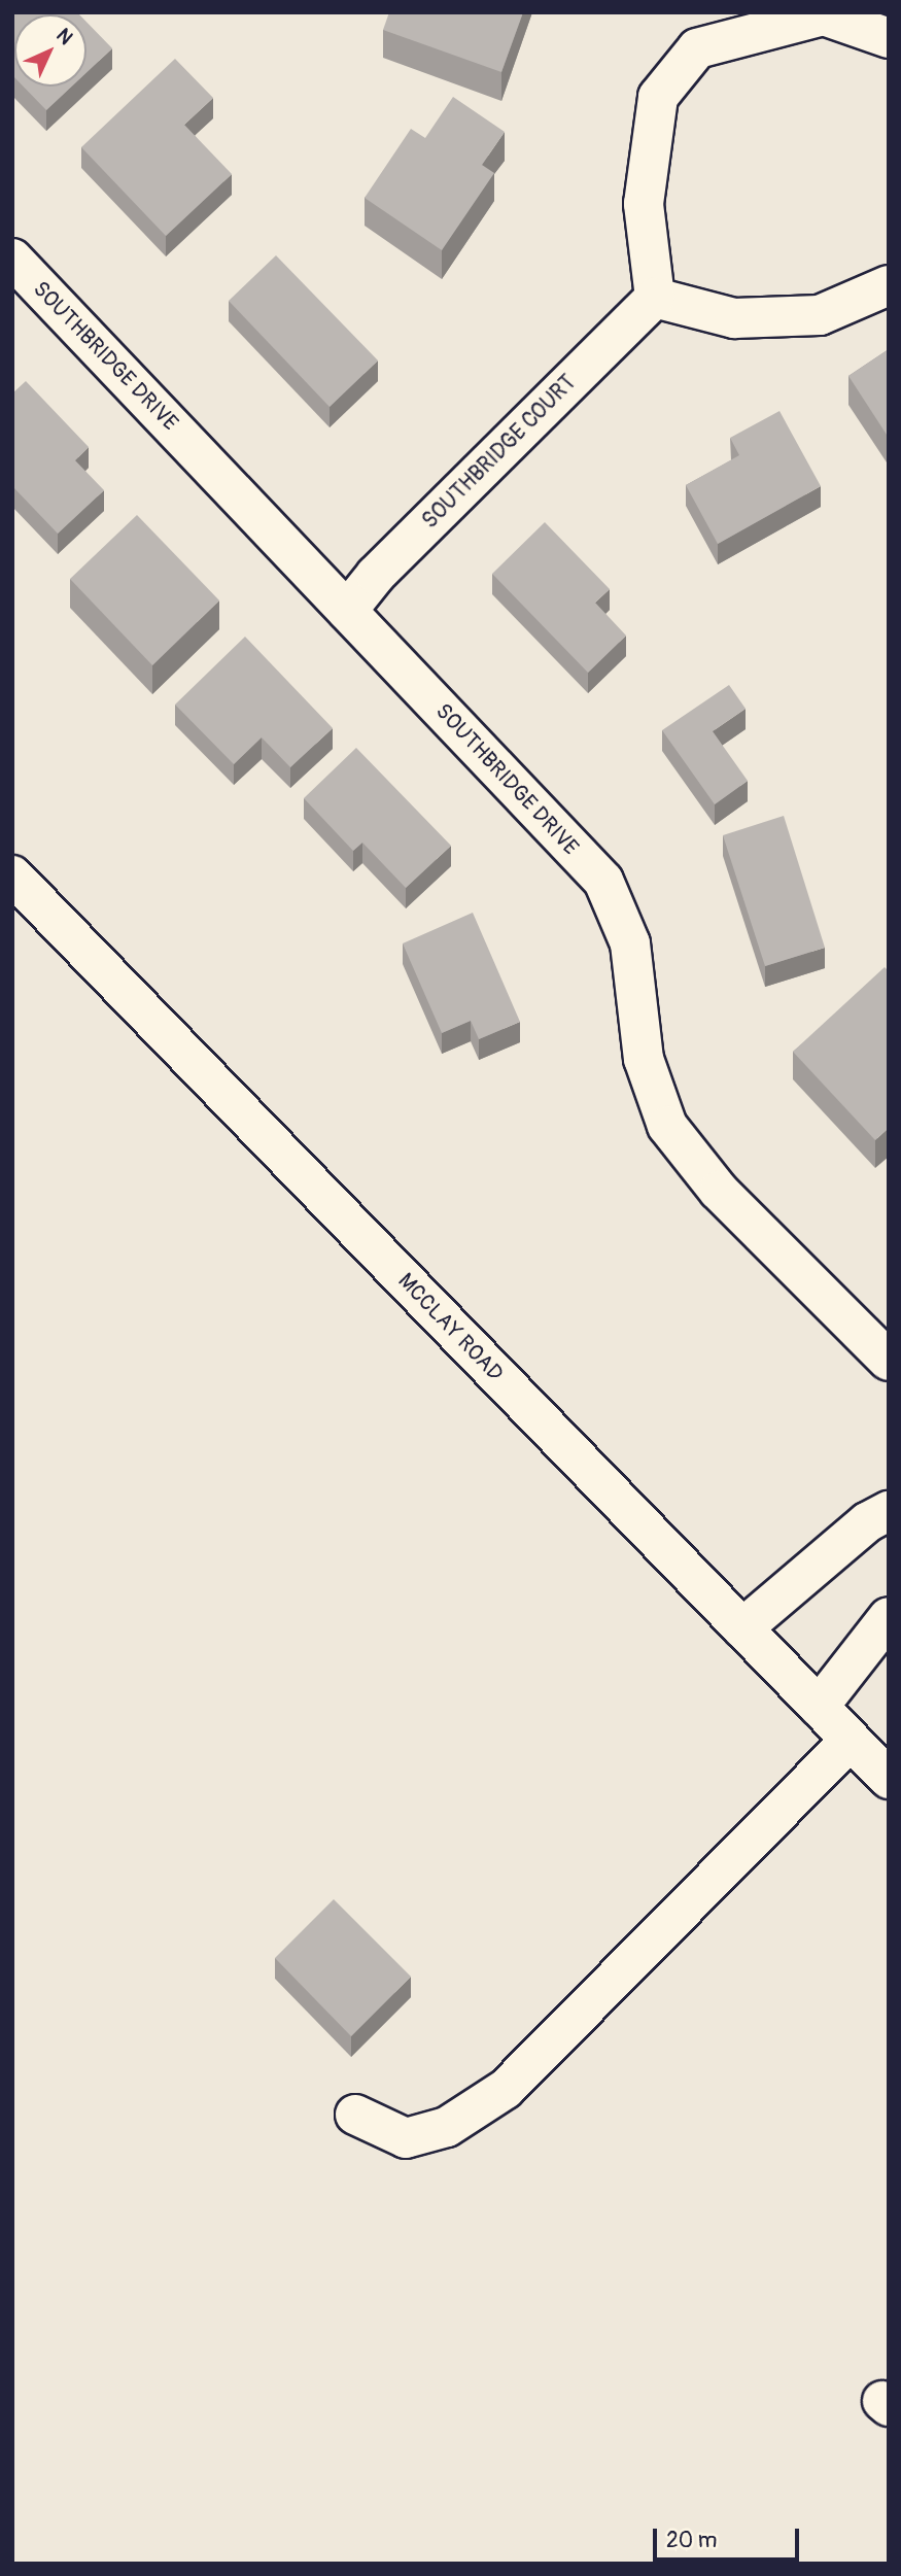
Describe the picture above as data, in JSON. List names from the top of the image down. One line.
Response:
{"streets":{"street":["SOUTHBRIDGE DRIVE","SOUTHBRIDGE COURT","MCCLAY ROAD"]},"crossings":[["SOUTHBRIDGE DRIVE","SOUTHBRIDGE COURT"]],"scale_bar":"20 m","north":"top right"}
